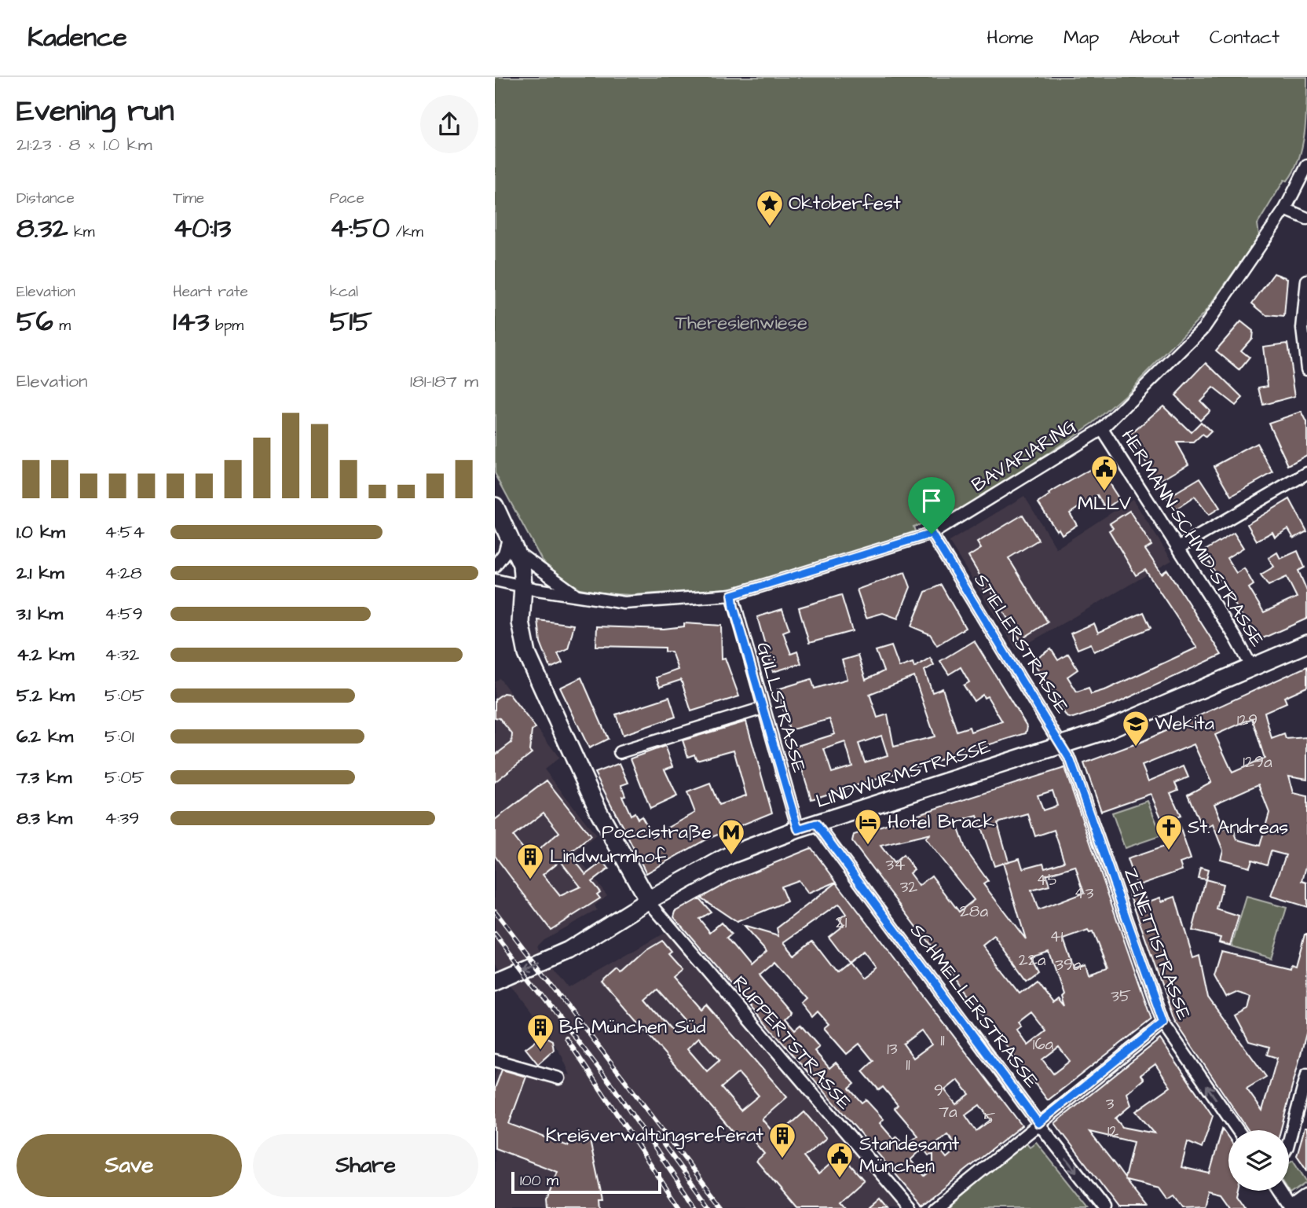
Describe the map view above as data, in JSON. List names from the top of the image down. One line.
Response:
{"streets":{"main road":["LINDWURMSTRASSE"],"street":["BAVARIARING","HERMANN-SCHMID-STRASSE","STIELERSTRASSE","GÜLLSTRASSE","ZENETTISTRASSE","SCHMELLERSTRASSE","RUPPERTSTRASSE"]},"crossings":[["BAVARIARING","HERMANN-SCHMID-STRASSE"],["BAVARIARING","STIELERSTRASSE"],["BAVARIARING","GÜLLSTRASSE"],["HERMANN-SCHMID-STRASSE","LINDWURMSTRASSE"],["STIELERSTRASSE","LINDWURMSTRASSE"],["STIELERSTRASSE","ZENETTISTRASSE"],["GÜLLSTRASSE","LINDWURMSTRASSE"],["LINDWURMSTRASSE","ZENETTISTRASSE"],["LINDWURMSTRASSE","SCHMELLERSTRASSE"],["LINDWURMSTRASSE","RUPPERTSTRASSE"]],"parks":["Theresienwiese"],"places":{"place":["Oktoberfest"],"public building":["MLLV","Standesamt München"],"school or university":["Wekita"],"hotel":["Hotel Brack"],"church":["St. Andreas"],"metro station":["Poccistraße"],"building":["Lindwurmhof","Bf München Süd","Kreisverwaltungsreferat"]},"house_numbers":["129","129a","34","45","32","43","28a","21","41","22a","39a","35","11","16a","13","11","9","3","7a","5","12"],"scale_bar":"100 m","page":{"header":"Kadence","nav":["Home","Map","About","Contact"],"heading":["Evening run","21:23 · 8 × 1.0 km"],"stats":[["Distance","8.32 km"],["Time","40:13"],["Pace","4:50 /km"],["Elevation","56 m"],["Heart rate","143 bpm"],["kcal","515"]],"chart":["Elevation","181–187 m"],"list":[{"name":"1.0 km","note":"4:54"},{"name":"2.1 km","note":"4:28"},{"name":"3.1 km","note":"4:59"},{"name":"4.2 km","note":"4:32"},{"name":"5.2 km","note":"5:05"},{"name":"6.2 km","note":"5:01"},{"name":"7.3 km","note":"5:05"},{"name":"8.3 km","note":"4:39"}],"buttons":["Save","Share"],"scale":"100 m"}}
